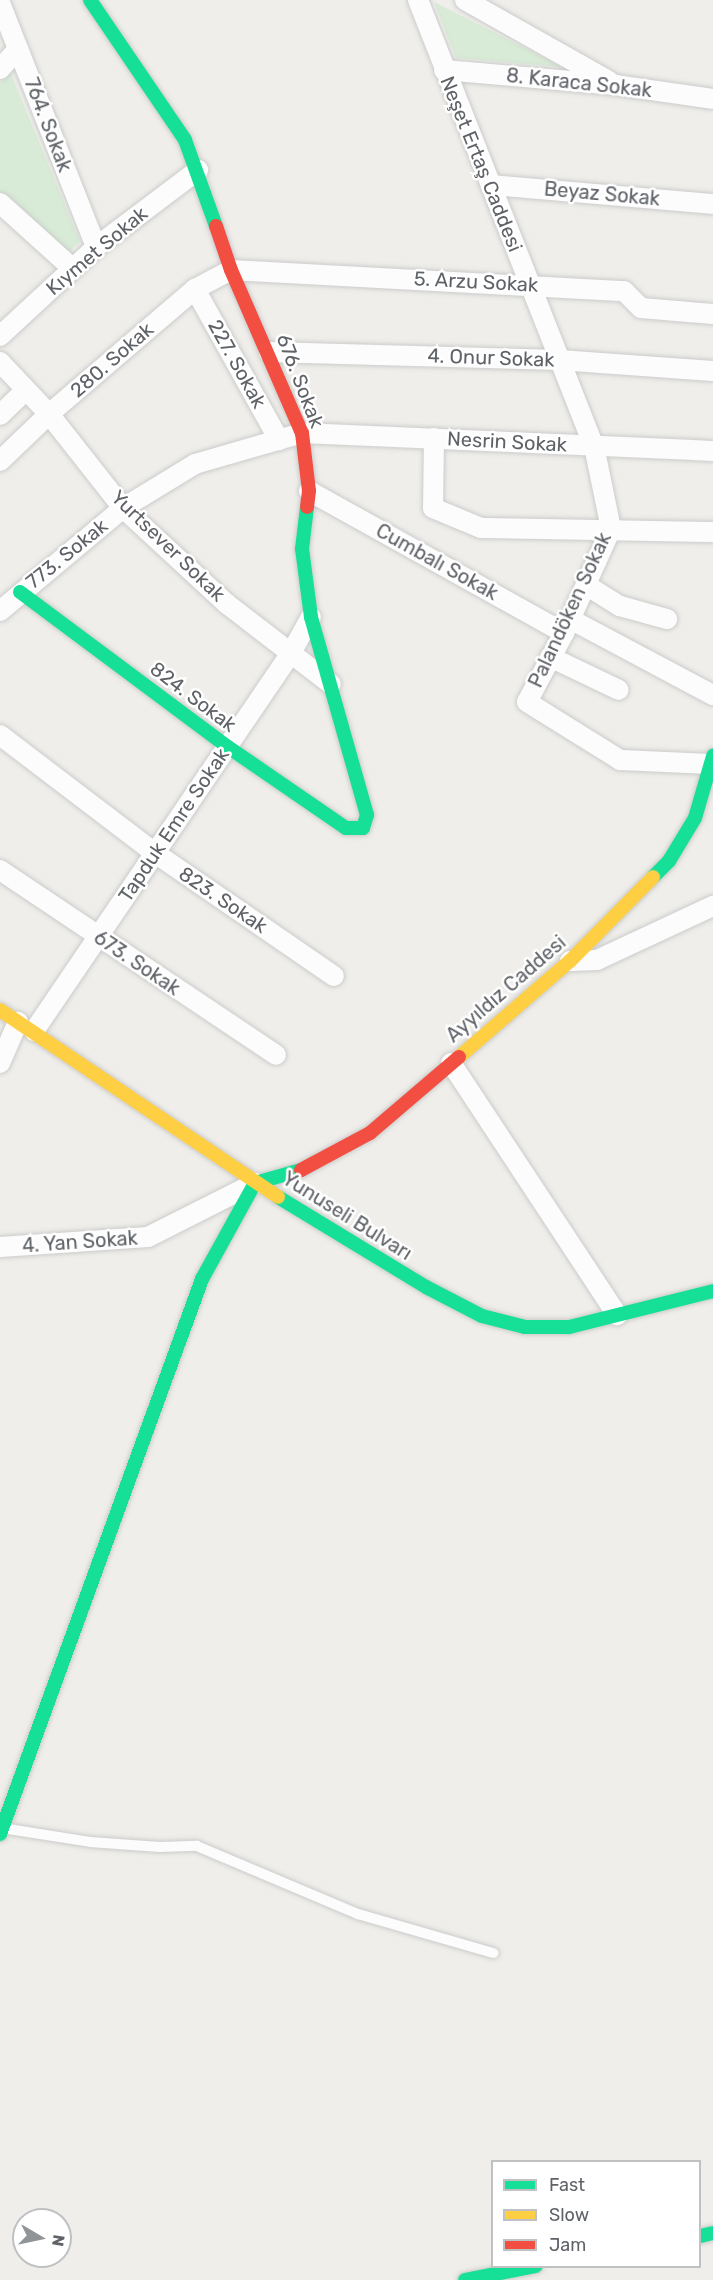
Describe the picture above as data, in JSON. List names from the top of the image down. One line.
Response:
{"streets":{"main road":["676. Sokak","824. Sokak","Ayyıldız Caddesi","Yunuseli Bulvarı"],"street":["8. Karaca Sokak","764. Sokak","Neşet Ertaş Caddesi","Beyaz Sokak","Kıymet Sokak","5. Arzu Sokak","4. Onur Sokak","280. Sokak","227. Sokak","Nesrin Sokak","Yurtsever Sokak","773. Sokak","Cumbalı Sokak","Palandöken Sokak","Tapduk Emre Sokak","823. Sokak","673. Sokak","4. Yan Sokak"]},"crossings":[["8. Karaca Sokak","Neşet Ertaş Caddesi"],["764. Sokak","Kıymet Sokak"],["Neşet Ertaş Caddesi","Beyaz Sokak"],["Neşet Ertaş Caddesi","5. Arzu Sokak"],["Neşet Ertaş Caddesi","4. Onur Sokak"],["Neşet Ertaş Caddesi","Palandöken Sokak"],["Kıymet Sokak","676. Sokak"],["5. Arzu Sokak","280. Sokak"],["5. Arzu Sokak","676. Sokak"],["4. Onur Sokak","676. Sokak"],["4. Onur Sokak","Palandöken Sokak"],["280. Sokak","227. Sokak"],["280. Sokak","676. Sokak"],["280. Sokak","Yurtsever Sokak"],["227. Sokak","773. Sokak"],["676. Sokak","Nesrin Sokak"],["676. Sokak","Yurtsever Sokak"],["676. Sokak","773. Sokak"],["676. Sokak","Cumbalı Sokak"],["676. Sokak","824. Sokak"],["676. Sokak","Tapduk Emre Sokak"],["Nesrin Sokak","773. Sokak"],["Nesrin Sokak","Palandöken Sokak"],["Yurtsever Sokak","773. Sokak"],["Yurtsever Sokak","Tapduk Emre Sokak"],["773. Sokak","824. Sokak"],["Cumbalı Sokak","Palandöken Sokak"],["Palandöken Sokak","Ayyıldız Caddesi"],["824. Sokak","Tapduk Emre Sokak"],["Tapduk Emre Sokak","823. Sokak"],["Tapduk Emre Sokak","673. Sokak"],["Tapduk Emre Sokak","Yunuseli Bulvarı"],["Ayyıldız Caddesi","Yunuseli Bulvarı"],["Ayyıldız Caddesi","4. Yan Sokak"],["Yunuseli Bulvarı","4. Yan Sokak"]],"legend":["Fast","Slow","Jam"],"north":"right"}
